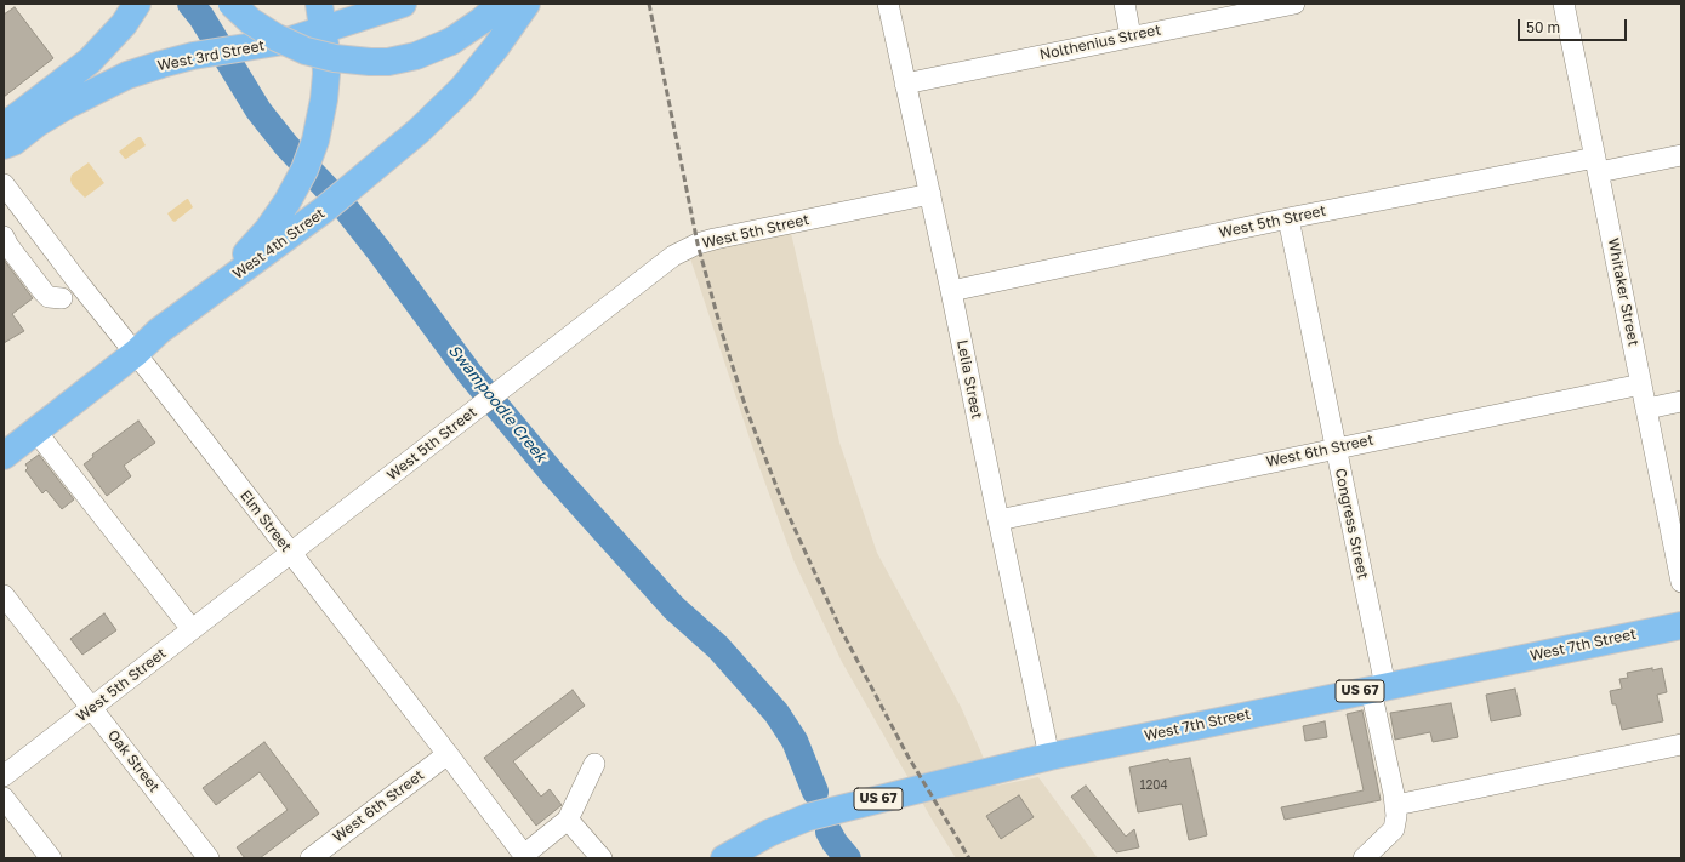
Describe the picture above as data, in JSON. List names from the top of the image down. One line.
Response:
{"streets":{"main road":["West 3rd Street","West 4th Street","West 7th Street","US 67"],"street":["Nolthenius Street","West 5th Street","Whitaker Street","Lelia Street","West 6th Street","Elm Street","Congress Street","Oak Street"]},"crossings":[["Nolthenius Street","Lelia Street"],["West 5th Street","Whitaker Street"],["West 5th Street","Lelia Street"],["West 5th Street","Elm Street"],["West 5th Street","Congress Street"],["West 5th Street","Oak Street"],["West 4th Street","Elm Street"],["Whitaker Street","West 6th Street"],["Lelia Street","West 6th Street"],["Lelia Street","West 7th Street"],["West 6th Street","Elm Street"],["West 6th Street","Congress Street"],["Congress Street","West 7th Street"]],"water":["Swampoodle Creek"],"house_numbers":["1204"],"scale_bar":"50 m"}
